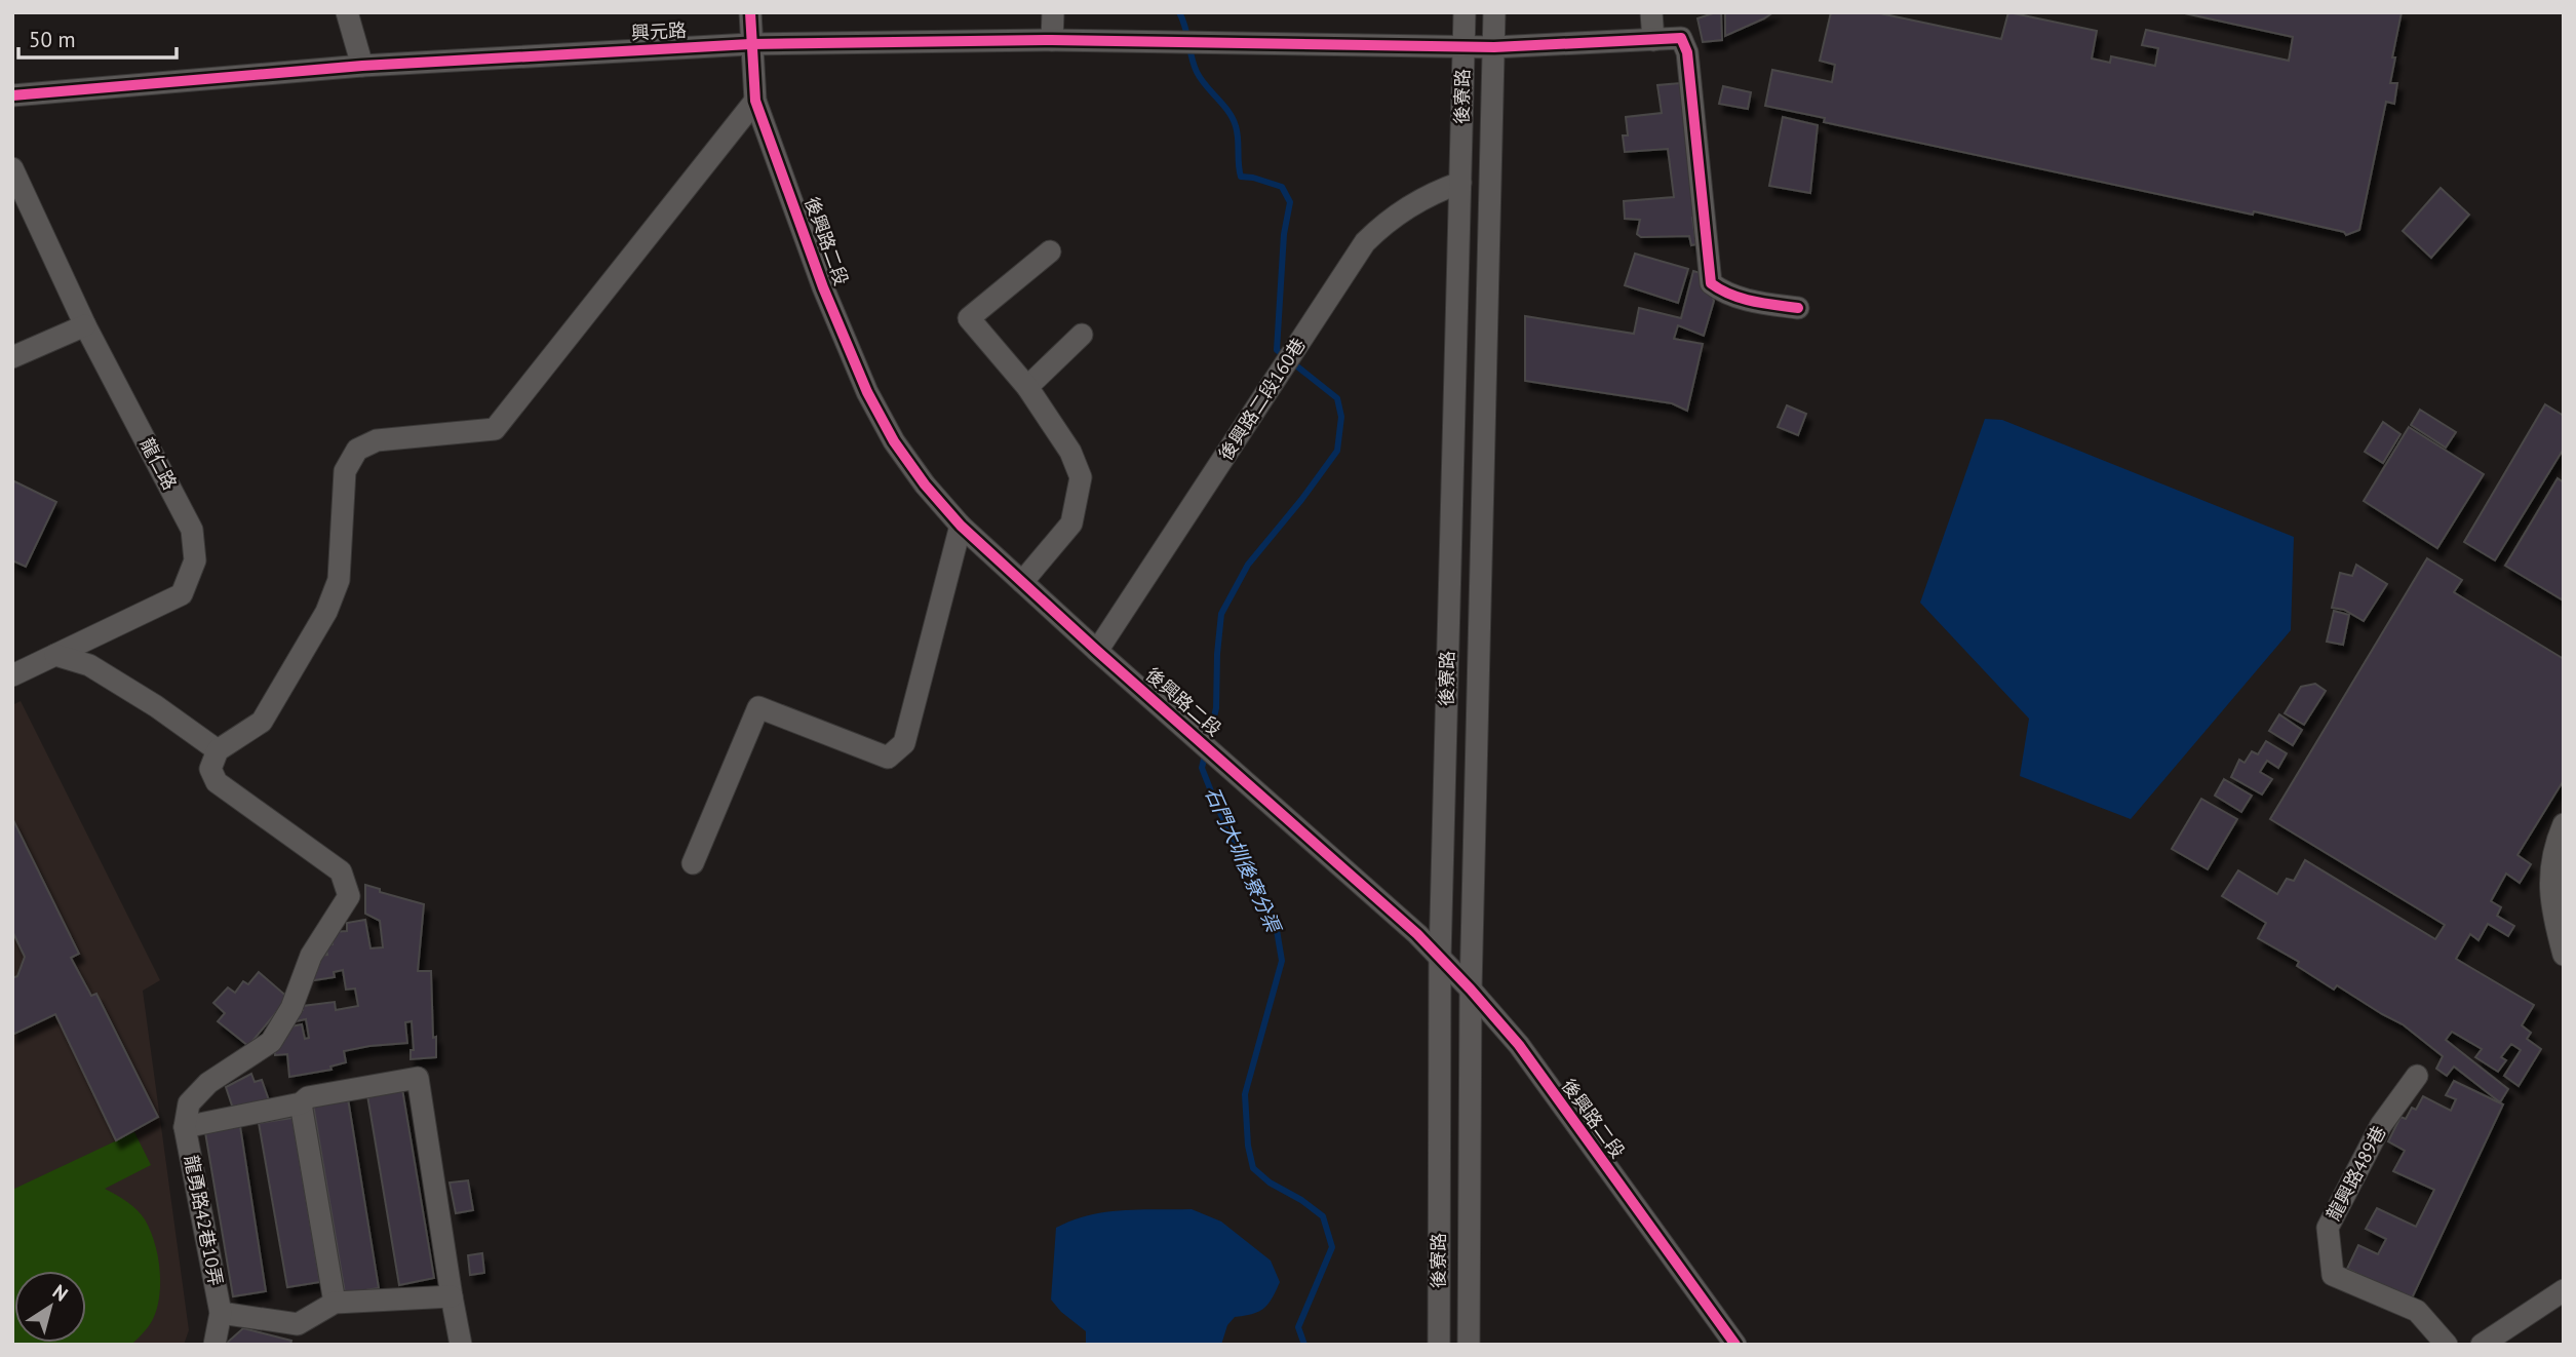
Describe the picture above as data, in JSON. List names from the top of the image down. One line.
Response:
{"streets":{"street":["興元路","後寮路","後興路二段","後興路二段160巷","龍仁路","龍興路489巷","龍勇路42巷10弄"]},"crossings":[["興元路","後寮路"],["興元路","後興路二段"],["後寮路","後興路二段"],["後寮路","後興路二段160巷"],["後興路二段","後興路二段160巷"]],"water":["石門大圳後寮分渠"],"scale_bar":"50 m","north":"top right"}
